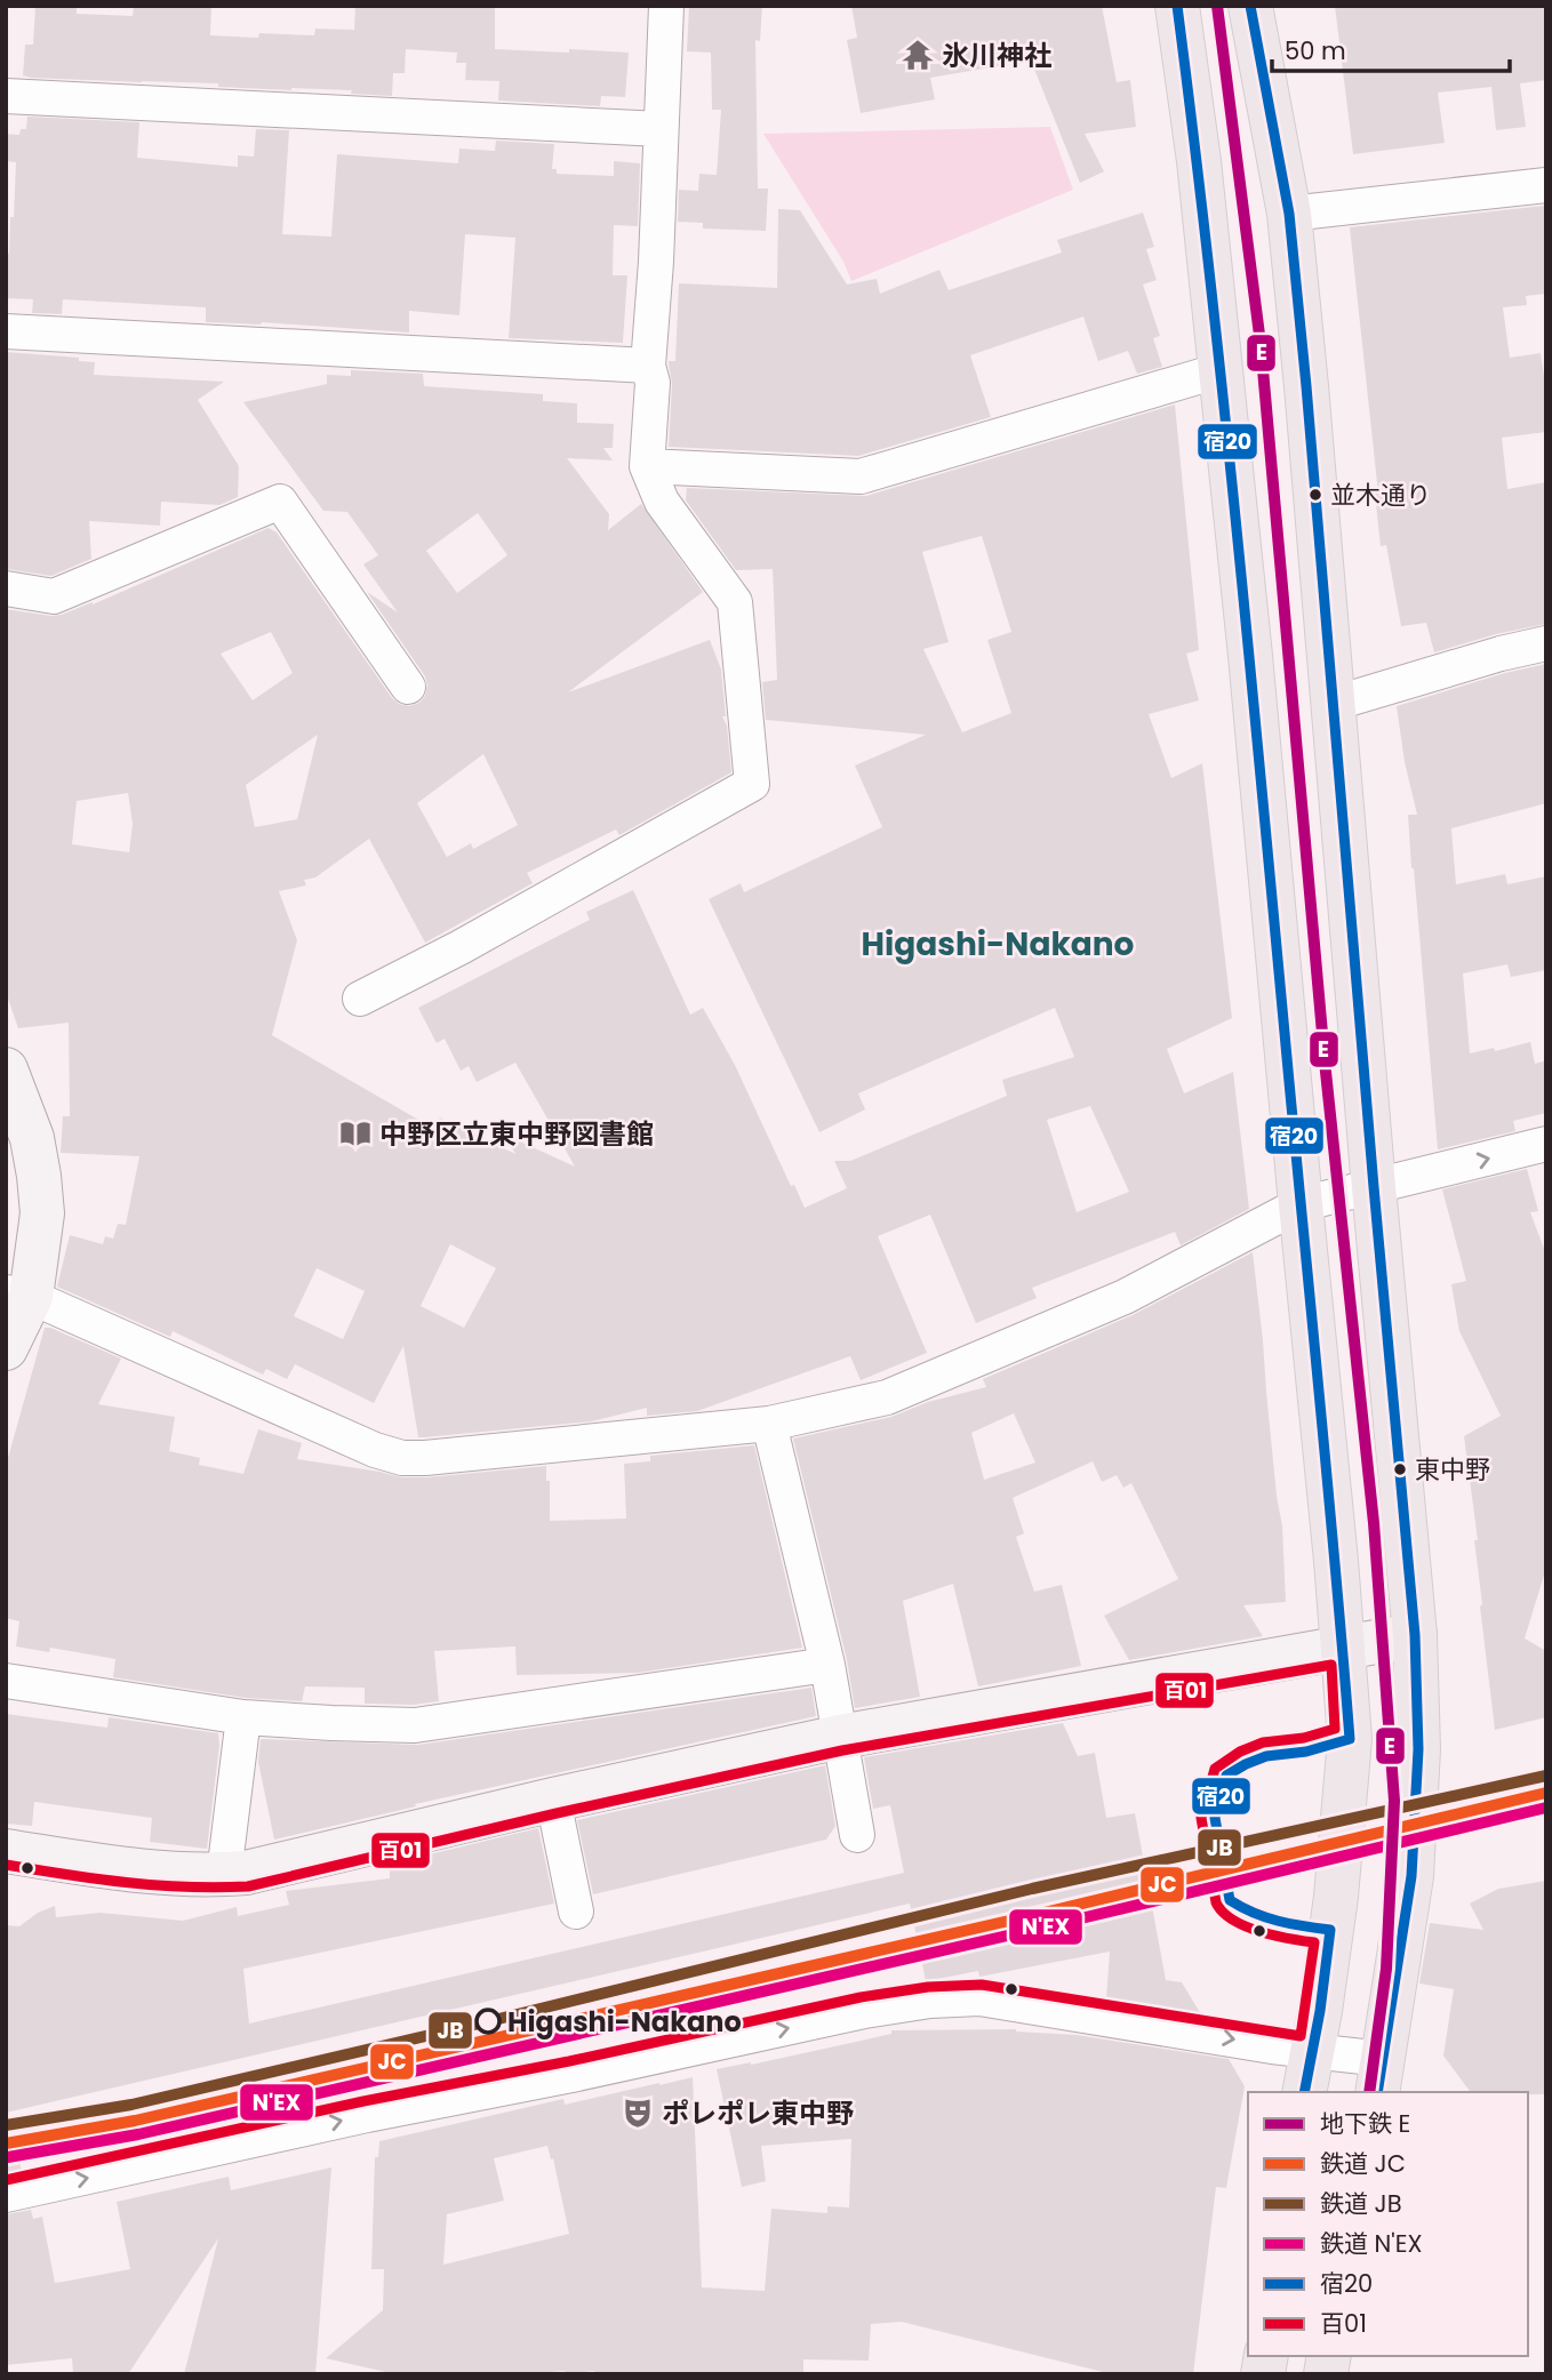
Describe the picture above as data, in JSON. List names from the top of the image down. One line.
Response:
{"districts":["Higashi-Nakano"],"places":{"temple":["氷川神社"],"other":["並木通り","東中野","Higashi-Nakano"],"library":["中野区立東中野図書館"],"theatre":["ポレポレ東中野"]},"lines":["metro line E","transit line 宿20","transit line 百01","rail line JB","rail line JC","rail line N'EX"],"legend":["地下鉄 E","鉄道 JC","鉄道 JB","鉄道 N'EX","宿20","百01"],"scale_bar":"50 m"}
